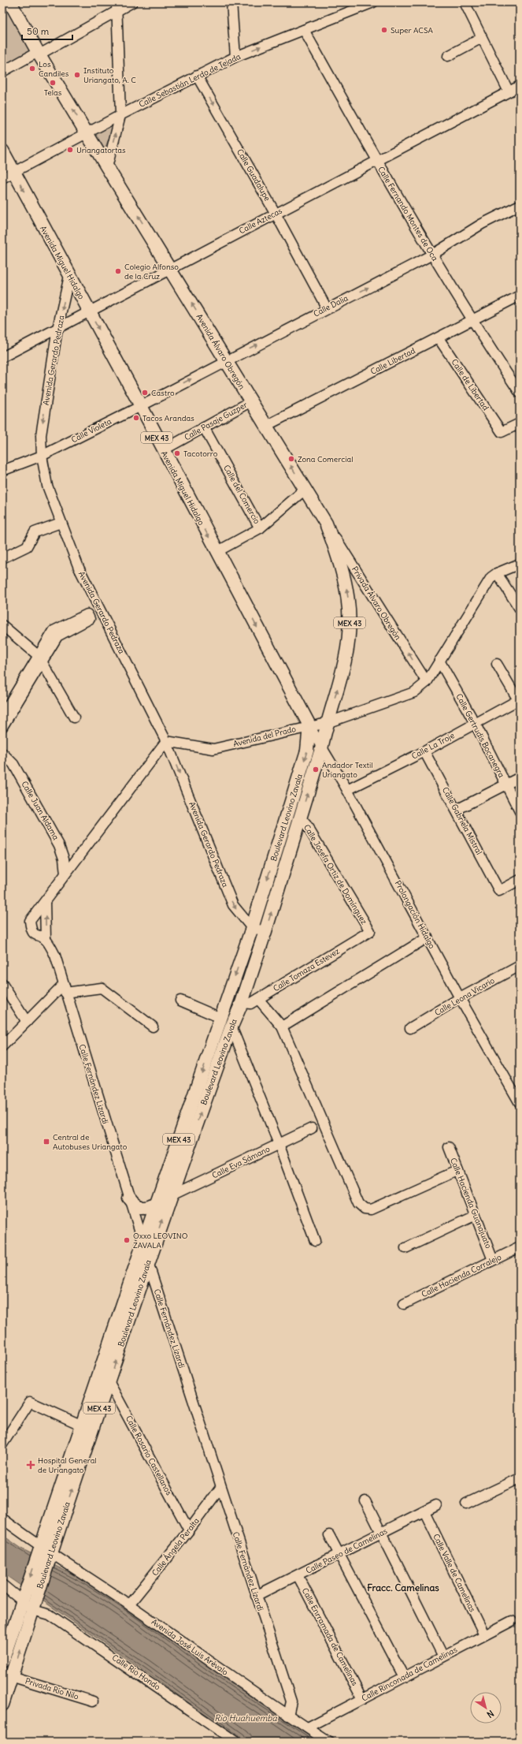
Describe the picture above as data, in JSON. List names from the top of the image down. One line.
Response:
{"streets":{"main road":["Avenida Miguel Hidalgo","Avenida Álvaro Obregón","MEX 43","Boulevard Leovino Zavala"],"street":["Calle Sebastián Lerdo de Tejada","Calle Guadalupe","Calle Fernando Montes de Oca","Calle Aztecas","Calle Dalia","Avenida Gerardo Pedraza","Calle Libertad","Calle de Libertad","Calle Pasaje Guzper","Calle Violeta","Calle del Comercio","Privada Álvaro Obregón","Calle Gertrudis Bocanegra","Avenida del Prado","Calle La Troje","Calle Juan Aldama","Calle Gabriela Mistral","Calle Josefa Ortiz de Domínguez","Prolongación Hidalgo","Calle Tomaza Estevez","Calle Leona Vicario","Calle Fernández Lizardi","Calle Eva Sámano","Calle Hacienda Guanajuato","Calle Hacienda Corralejo","Calle Rosario Castellanos","Calle Ángela Peralta","Calle Paseo de Camelinas","Calle Valle de Camelinas","Calle Enrramada de Camelinas","Avenida José Luis Arévalo","Calle Río Hondo","Calle Rinconada de Camelinas","Privada Río Nilo"]},"crossings":[["Calle Sebastián Lerdo de Tejada","Calle Guadalupe"],["Calle Sebastián Lerdo de Tejada","Calle Fernando Montes de Oca"],["Calle Sebastián Lerdo de Tejada","Avenida Miguel Hidalgo"],["Calle Sebastián Lerdo de Tejada","Avenida Álvaro Obregón"],["Calle Guadalupe","Calle Aztecas"],["Calle Guadalupe","Calle Dalia"],["Calle Fernando Montes de Oca","Calle Aztecas"],["Calle Fernando Montes de Oca","Calle Dalia"],["Calle Fernando Montes de Oca","Calle Libertad"],["Calle Aztecas","Avenida Miguel Hidalgo"],["Calle Aztecas","Avenida Álvaro Obregón"],["Calle Aztecas","Avenida Gerardo Pedraza"],["Avenida Miguel Hidalgo","Calle Dalia"],["Avenida Miguel Hidalgo","Avenida Gerardo Pedraza"],["Avenida Miguel Hidalgo","Calle Pasaje Guzper"],["Avenida Miguel Hidalgo","Calle Violeta"],["Avenida Miguel Hidalgo","Avenida del Prado"],["Avenida Miguel Hidalgo","Boulevard Leovino Zavala"],["Avenida Miguel Hidalgo","Prolongación Hidalgo"],["Calle Dalia","Avenida Álvaro Obregón"],["Calle Dalia","Calle Violeta"],["Avenida Álvaro Obregón","Calle Libertad"],["Avenida Álvaro Obregón","Calle Pasaje Guzper"],["Avenida Álvaro Obregón","Privada Álvaro Obregón"],["Avenida Álvaro Obregón","Avenida del Prado"],["Avenida Álvaro Obregón","Boulevard Leovino Zavala"],["Avenida Gerardo Pedraza","Calle Violeta"],["Avenida Gerardo Pedraza","Avenida del Prado"],["Avenida Gerardo Pedraza","Boulevard Leovino Zavala"],["Calle Libertad","Calle de Libertad"],["Calle Pasaje Guzper","Calle del Comercio"],["Privada Álvaro Obregón","Avenida del Prado"],["Calle Gertrudis Bocanegra","Avenida del Prado"],["Calle Gertrudis Bocanegra","Calle La Troje"],["Avenida del Prado","Boulevard Leovino Zavala"],["Avenida del Prado","Prolongación Hidalgo"],["Calle La Troje","Calle Gabriela Mistral"],["Calle La Troje","Prolongación Hidalgo"],["Boulevard Leovino Zavala","Calle Josefa Ortiz de Domínguez"],["Boulevard Leovino Zavala","Prolongación Hidalgo"],["Boulevard Leovino Zavala","Calle Tomaza Estevez"],["Boulevard Leovino Zavala","Calle Fernández Lizardi"],["Boulevard Leovino Zavala","Calle Eva Sámano"],["Boulevard Leovino Zavala","Calle Rosario Castellanos"],["Boulevard Leovino Zavala","Avenida José Luis Arévalo"],["Boulevard Leovino Zavala","Calle Río Hondo"],["Boulevard Leovino Zavala","Privada Río Nilo"],["Calle Josefa Ortiz de Domínguez","Calle Tomaza Estevez"],["Prolongación Hidalgo","Calle Leona Vicario"],["Calle Fernández Lizardi","Calle Ángela Peralta"],["Calle Fernández Lizardi","Calle Paseo de Camelinas"],["Calle Fernández Lizardi","Avenida José Luis Arévalo"],["Calle Hacienda Guanajuato","Calle Hacienda Corralejo"],["Calle Rosario Castellanos","Calle Ángela Peralta"],["Calle Ángela Peralta","Avenida José Luis Arévalo"],["Calle Paseo de Camelinas","Calle Valle de Camelinas"],["Calle Paseo de Camelinas","Calle Enrramada de Camelinas"],["Calle Valle de Camelinas","Calle Rinconada de Camelinas"],["Calle Enrramada de Camelinas","Calle Rinconada de Camelinas"],["Avenida José Luis Arévalo","Calle Rinconada de Camelinas"]],"one_way":["Calle Guadalupe","Avenida Miguel Hidalgo","Calle Dalia","Avenida Álvaro Obregón","Avenida Gerardo Pedraza","Privada Álvaro Obregón"],"districts":["Fracc. Camelinas"],"water":["Río Huahuemba"],"places":{"other":["Super ACSA","Los Candiles","Instituto Uriangato, A. C","Telas","Uriangatortas","Colegio Alfonso de la Cruz","Castro","Tacos Arandas","Tacotorro","Zona Comercial","Andador Textil Uriangato","Oxxo LEOVINO ZAVALA"],"transit":["Central de Autobuses Uriangato"],"health":["Hospital General de Uriangato"]},"scale_bar":"50 m","north":"bottom right"}
